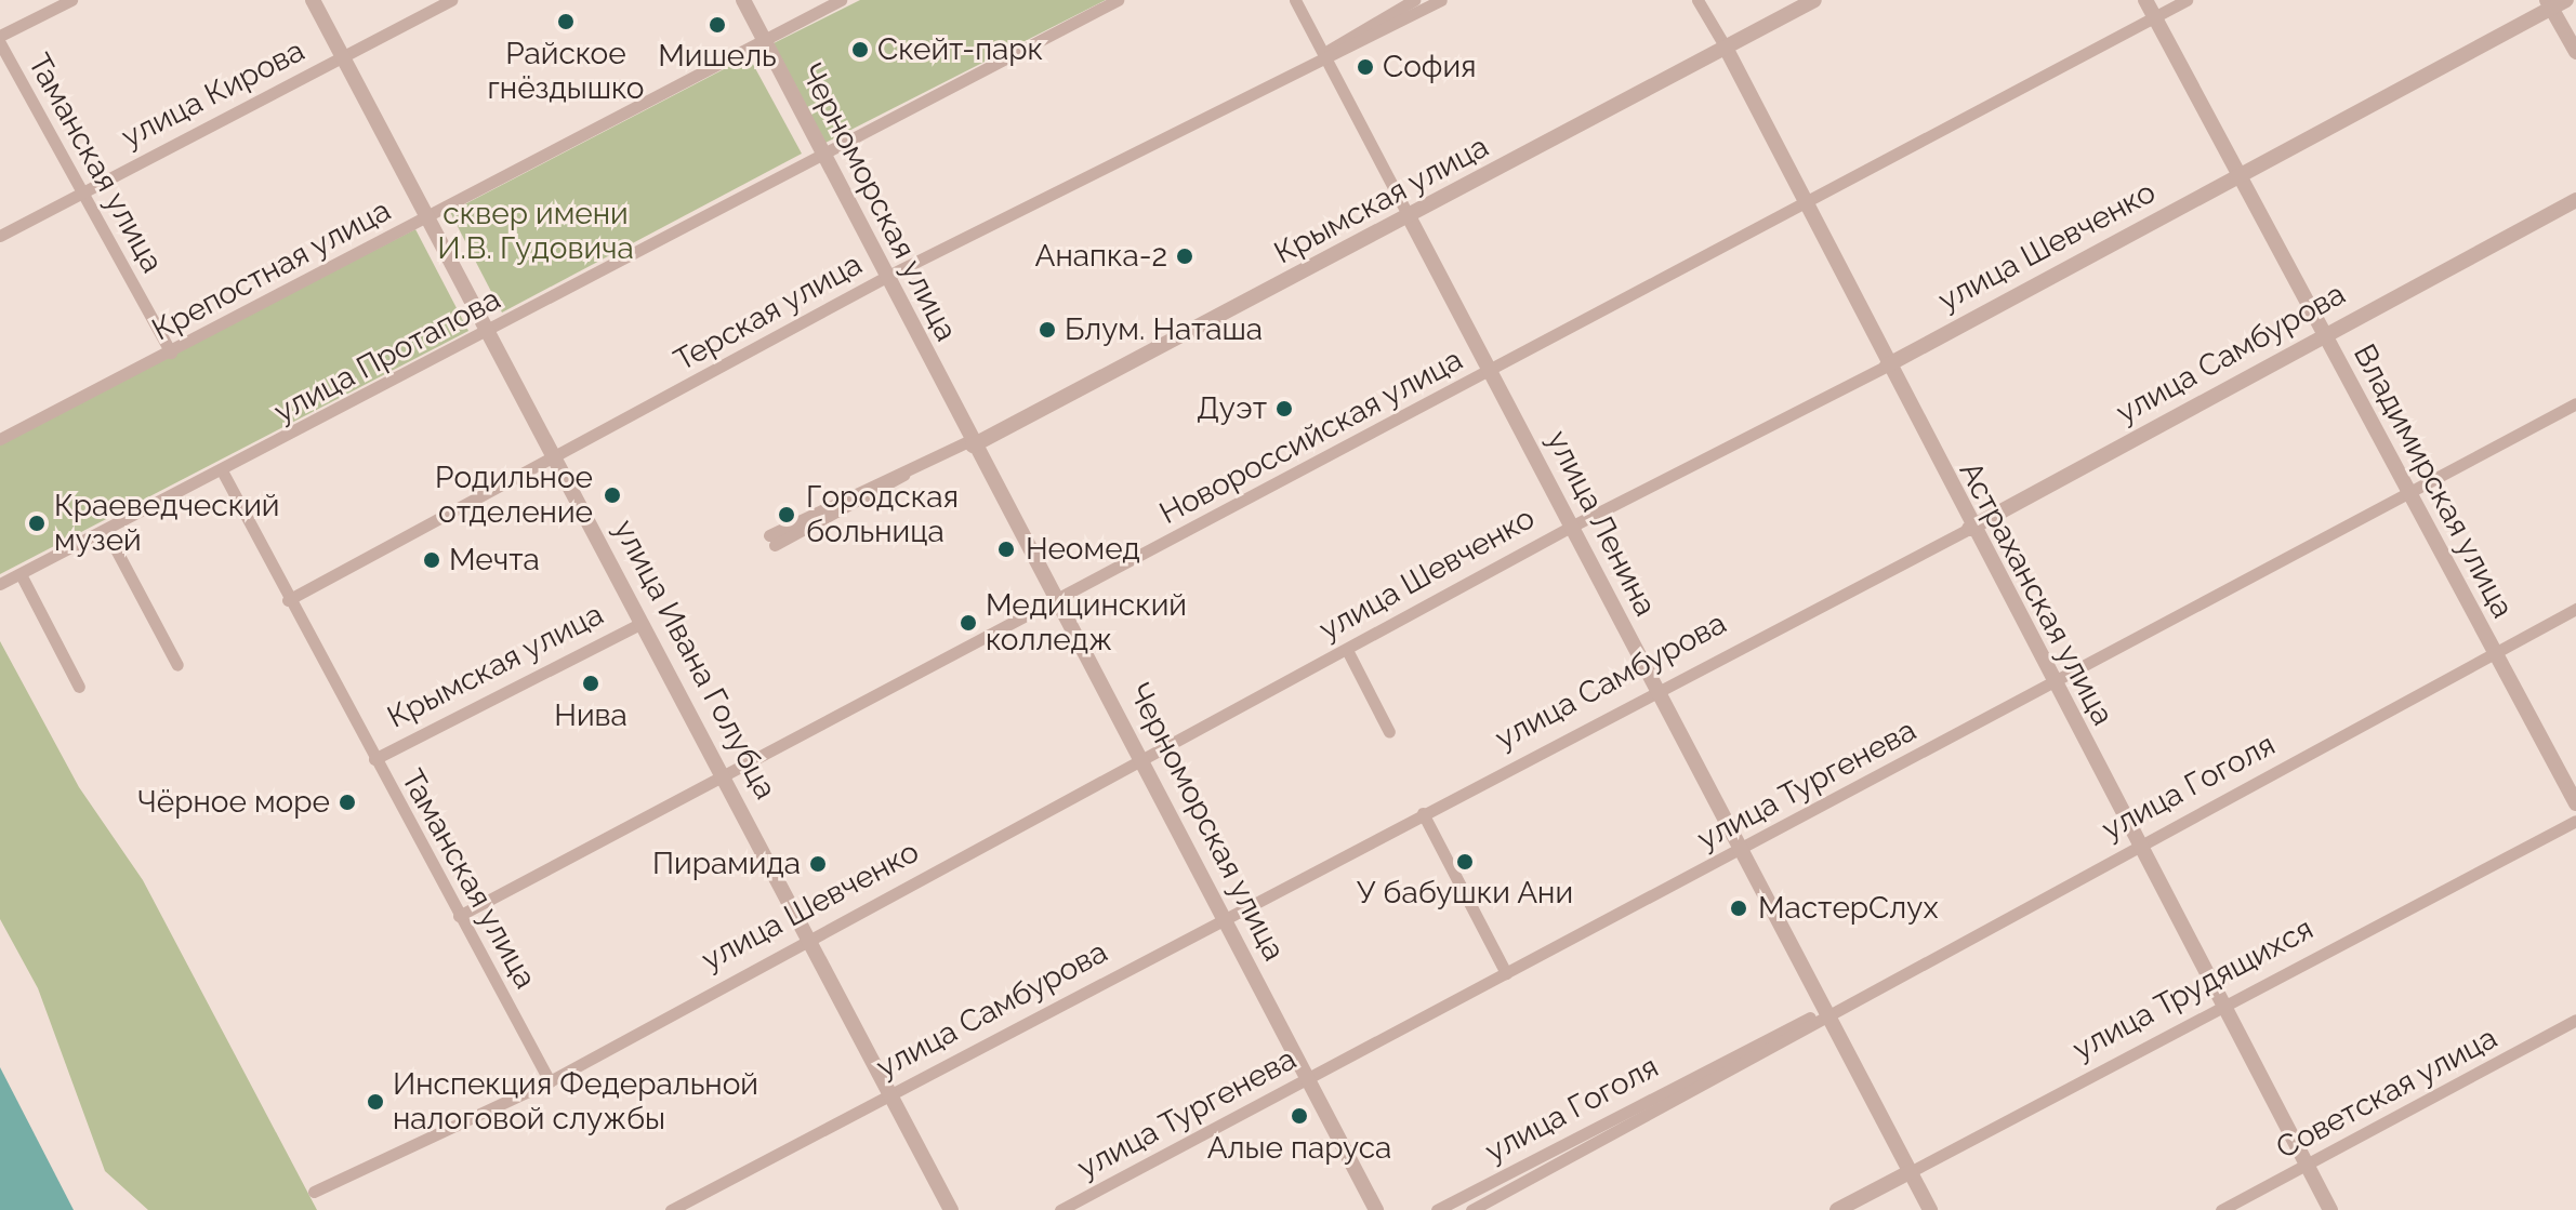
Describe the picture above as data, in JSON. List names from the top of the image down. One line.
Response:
{"streets":{"street":["улица Кирова","Таманская улица","Крымская улица","Черноморская улица","улица Шевченко","Крепостная улица","Терская улица","улица Самбурова","улица Протапова","Новороссийская улица","Владимирская улица","улица Ленина","Астраханская улица","улица Ивана Голубца","улица Тургенева","улица Гоголя","улица Трудящихся","Советская улица"]},"crossings":[["улица Кирова","Таманская улица"],["улица Кирова","улица Ивана Голубца"],["Таманская улица","Крымская улица"],["Таманская улица","улица Шевченко"],["Таманская улица","Крепостная улица"],["Таманская улица","Терская улица"],["Таманская улица","улица Протапова"],["Таманская улица","Новороссийская улица"],["Крымская улица","Черноморская улица"],["Крымская улица","улица Ленина"],["Крымская улица","Астраханская улица"],["Крымская улица","улица Ивана Голубца"],["Черноморская улица","улица Шевченко"],["Черноморская улица","Крепостная улица"],["Черноморская улица","Терская улица"],["Черноморская улица","улица Самбурова"],["Черноморская улица","улица Протапова"],["Черноморская улица","Новороссийская улица"],["Черноморская улица","улица Тургенева"],["улица Шевченко","Владимирская улица"],["улица Шевченко","улица Ленина"],["улица Шевченко","Астраханская улица"],["улица Шевченко","улица Ивана Голубца"],["Крепостная улица","улица Ивана Голубца"],["Терская улица","улица Ленина"],["Терская улица","улица Ивана Голубца"],["улица Самбурова","Владимирская улица"],["улица Самбурова","улица Ленина"],["улица Самбурова","Астраханская улица"],["улица Самбурова","улица Ивана Голубца"],["улица Протапова","улица Ивана Голубца"],["Новороссийская улица","Владимирская улица"],["Новороссийская улица","улица Ленина"],["Новороссийская улица","Астраханская улица"],["Новороссийская улица","улица Ивана Голубца"],["Владимирская улица","улица Тургенева"],["Владимирская улица","улица Гоголя"],["улица Ленина","улица Тургенева"],["улица Ленина","улица Гоголя"],["улица Ленина","улица Трудящихся"],["Астраханская улица","улица Тургенева"],["Астраханская улица","улица Гоголя"],["Астраханская улица","улица Трудящихся"],["Астраханская улица","Советская улица"]],"parks":["сквер имени И.В. Гудовича"],"places":["Райское гнёздышко","Мишель","Скейт-парк","София","Анапка-2","Блум. Наташа","Дуэт","Родильное отделение","Городская больница","Краеведческий музей","Неомед","Мечта","Медицинский колледж","Нива","Чёрное море","У бабушки Ани","Пирамида","МастерСлух","Инспекция Федеральной налоговой службы","Алые паруса"]}
